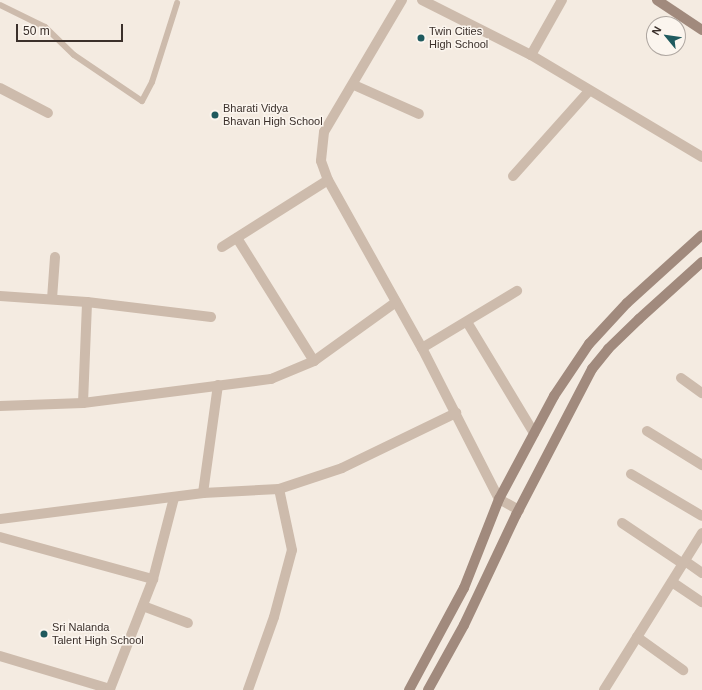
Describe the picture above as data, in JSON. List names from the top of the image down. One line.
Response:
{"places":["Twin Cities High School","Bharati Vidya Bhavan High School","Sri Nalanda Talent High School"],"scale_bar":"50 m","north":"top left"}
